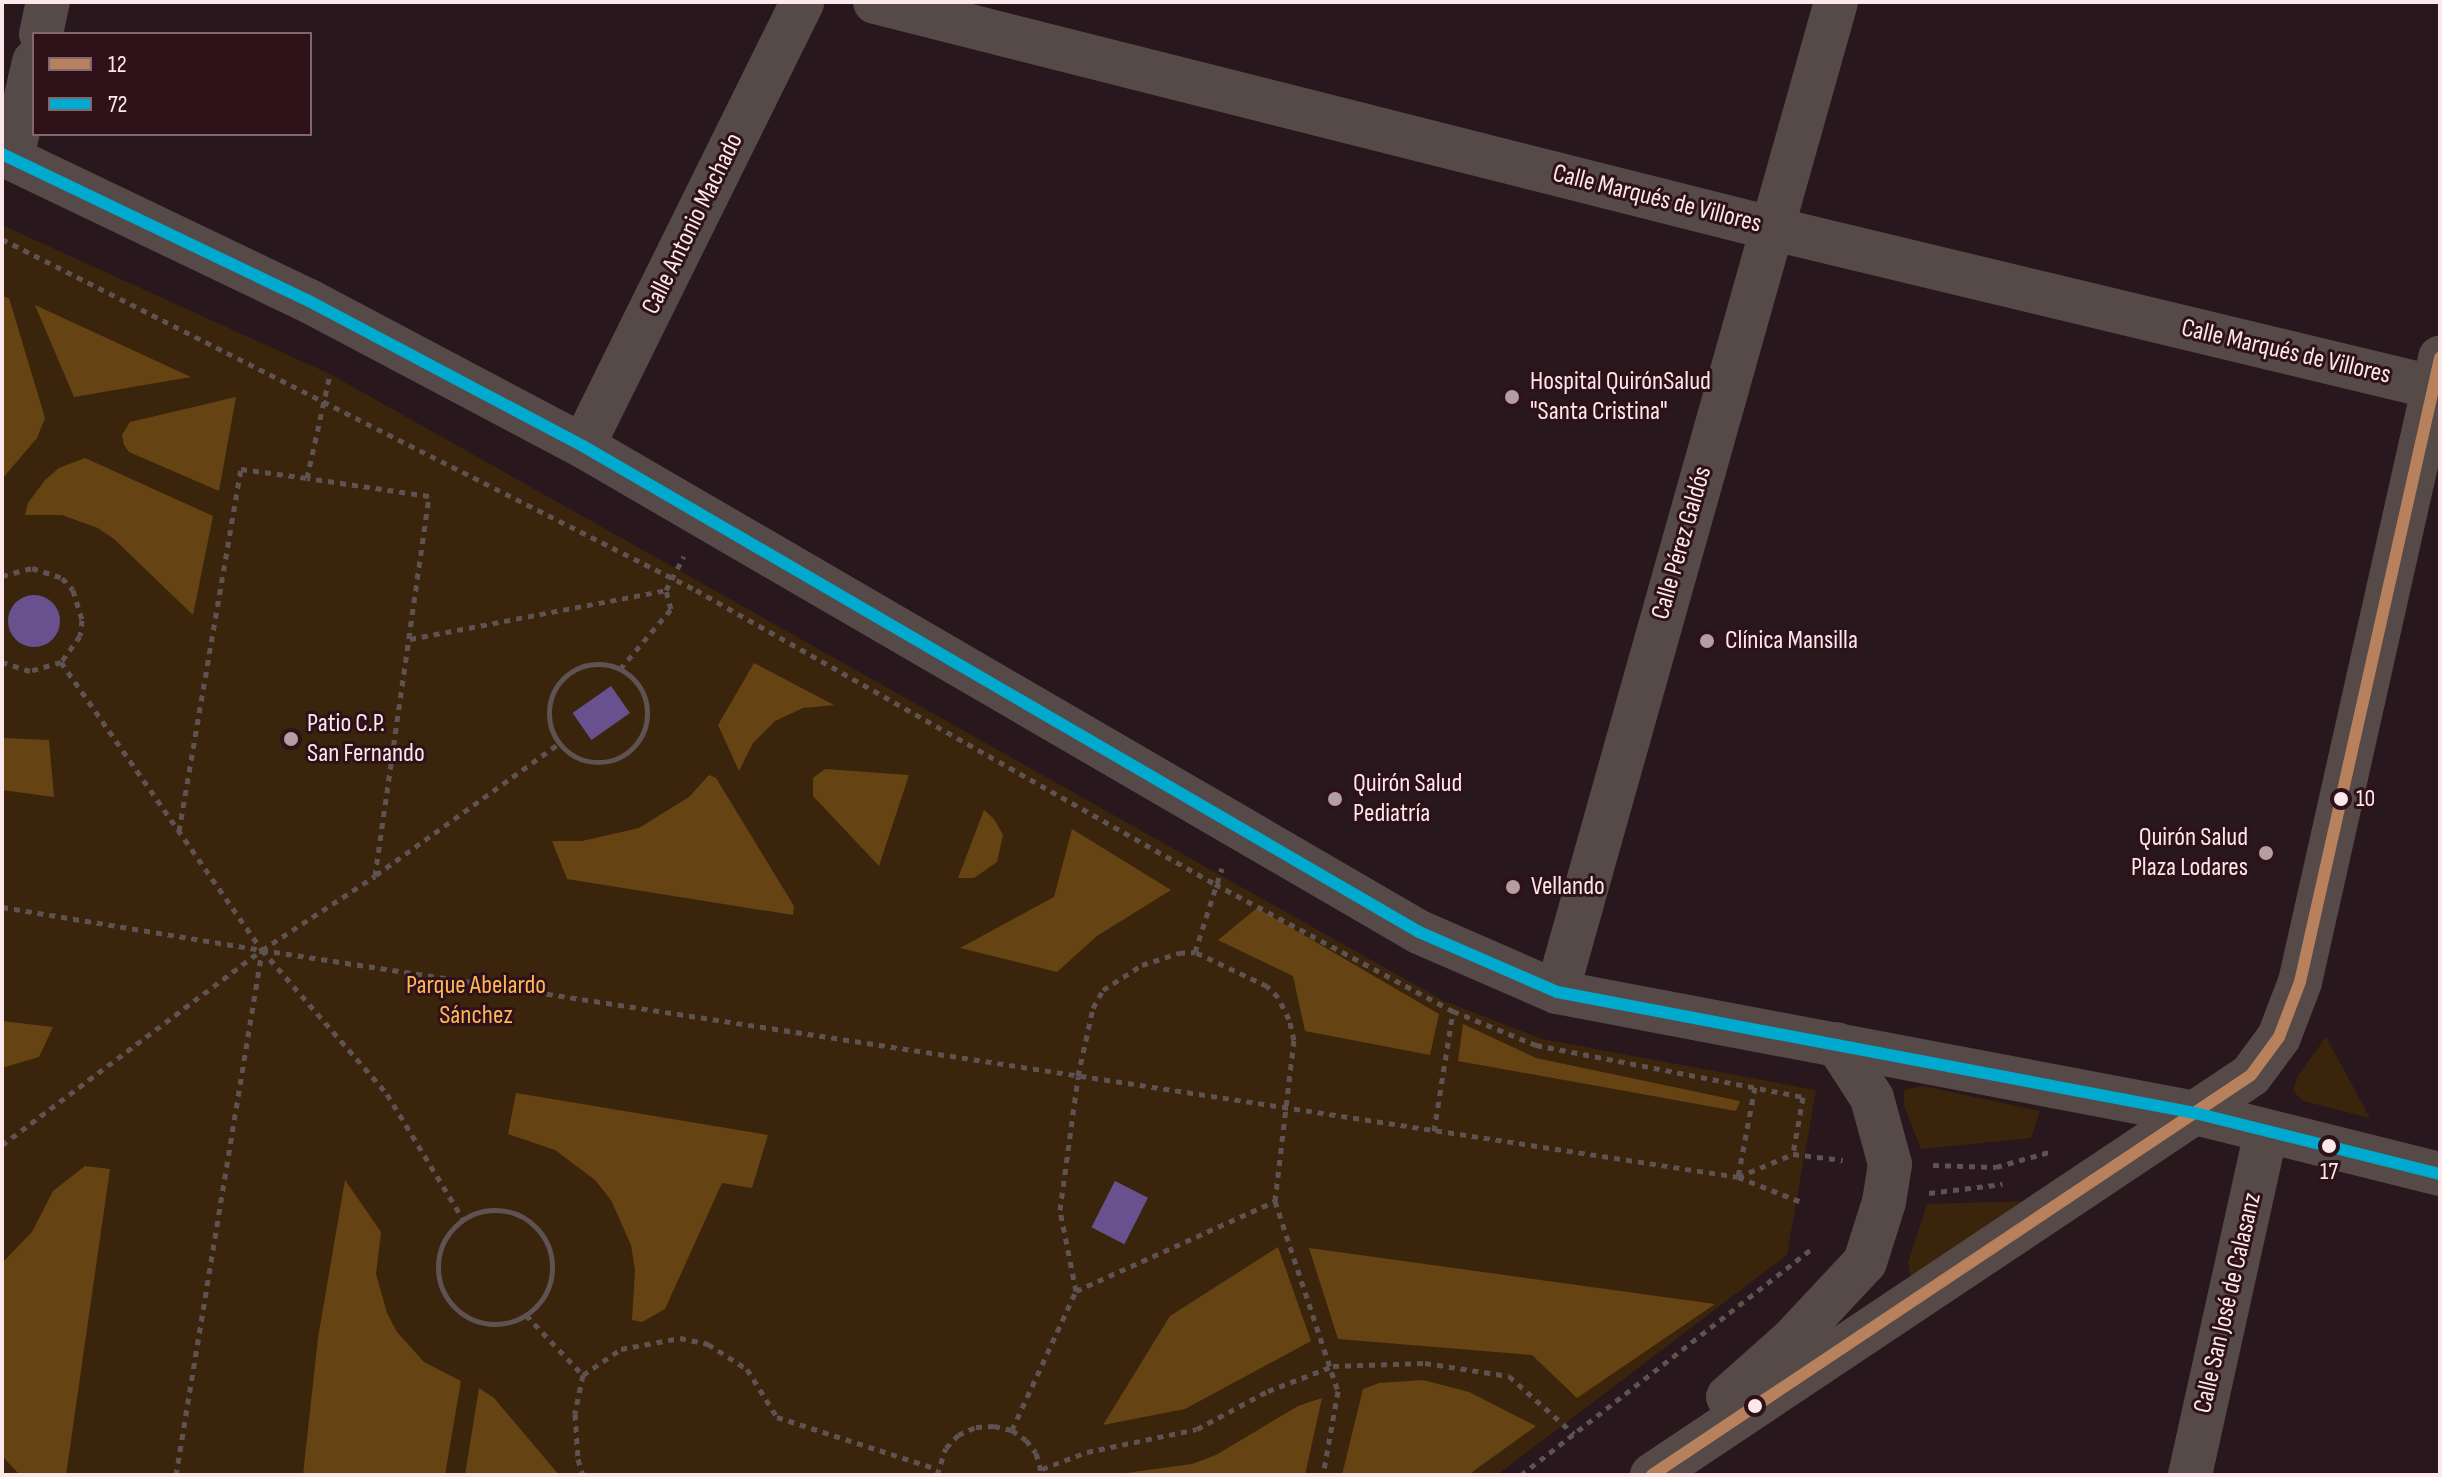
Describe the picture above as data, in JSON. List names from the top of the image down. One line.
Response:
{"streets":{"street":["Calle Marqués de Villores","Calle Antonio Machado","Calle Pérez Galdós","Calle San José de Calasanz"]},"crossings":[["Calle Marqués de Villores","Calle Pérez Galdós"]],"parks":["Parque Abelardo Sánchez"],"places":["Hospital QuirónSalud \"Santa Cristina\"","Clínica Mansilla","Patio C.P. San Fernando","Quirón Salud Pediatría","10","Quirón Salud Plaza Lodares","Vellando","17"],"lines":["transit line 72","transit line 12"],"legend":["12","72"]}
